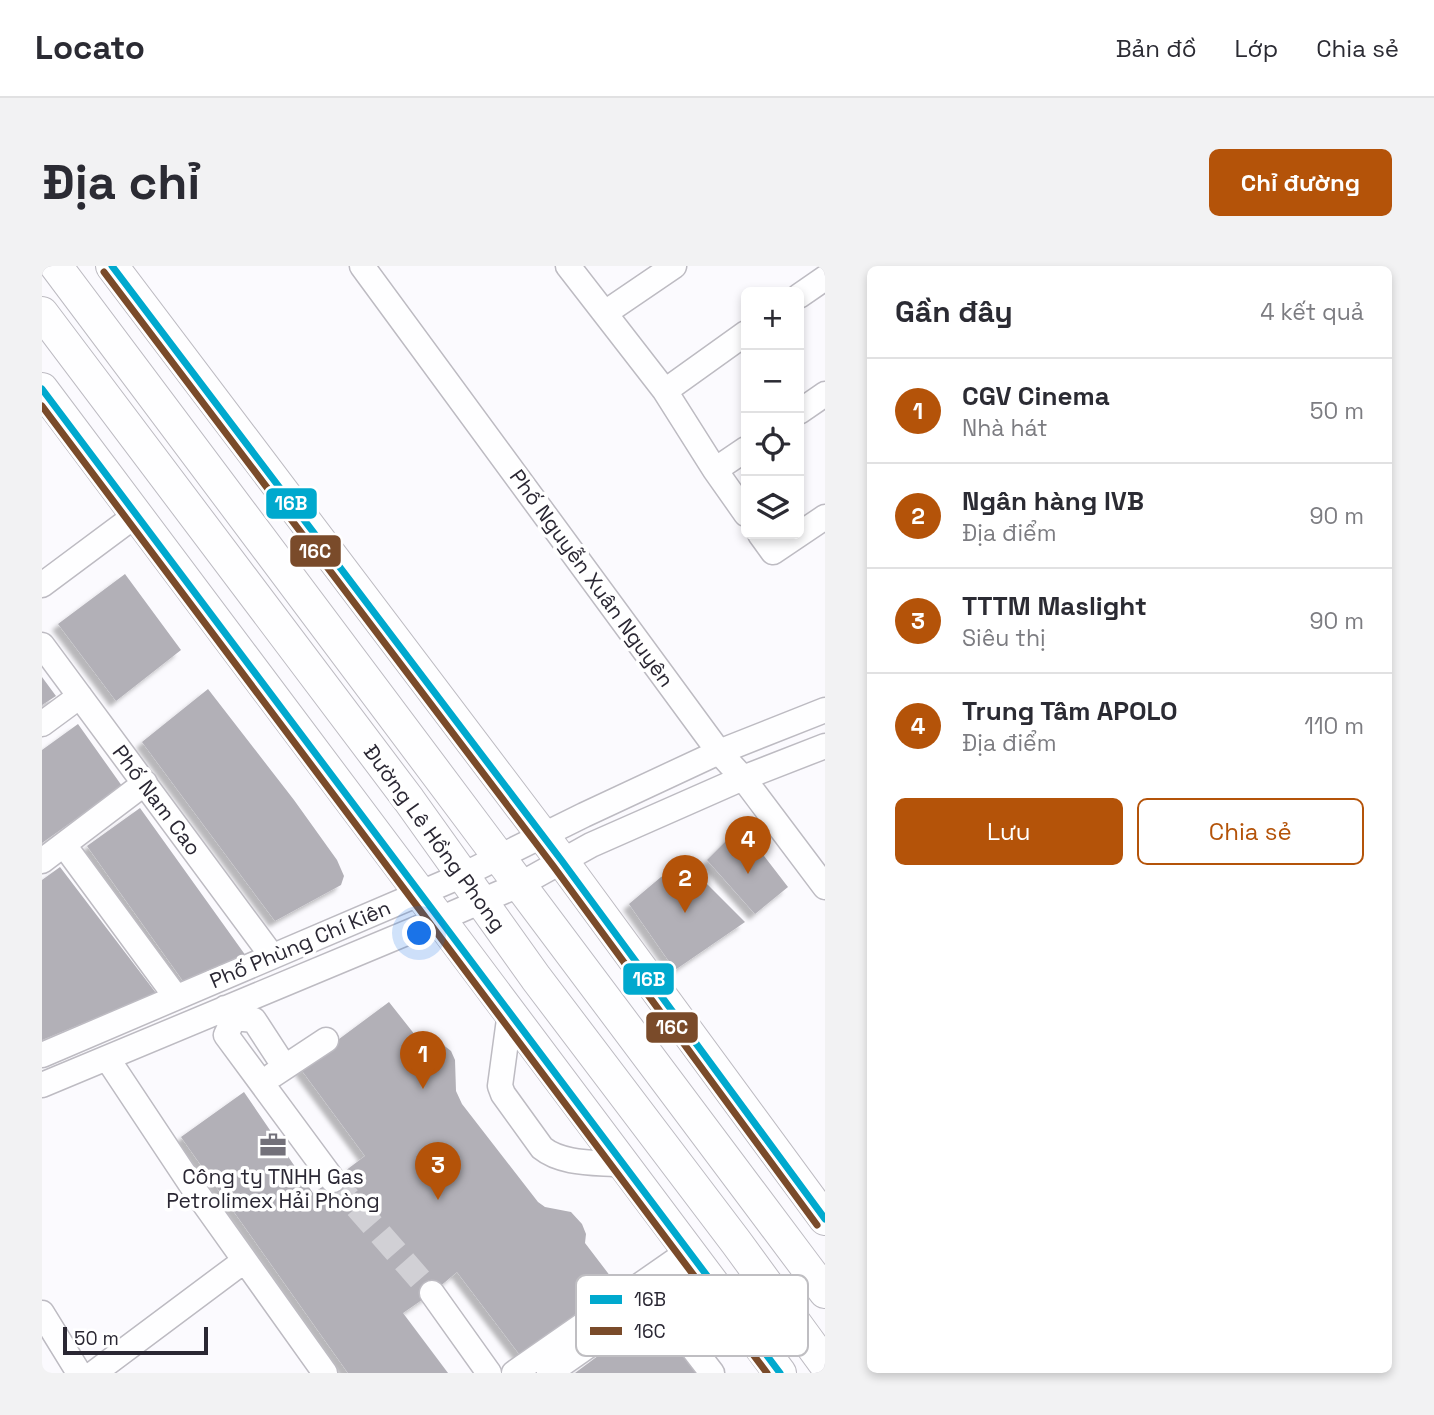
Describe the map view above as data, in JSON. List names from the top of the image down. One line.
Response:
{"streets":{"main road":["Đường Lê Hồng Phong"],"street":["Phố Nguyễn Xuân Nguyên","Phố Nam Cao","Phố Phùng Chí Kiên"]},"crossings":[["Phố Nguyễn Xuân Nguyên","Phố Phùng Chí Kiên"],["Phố Nam Cao","Phố Phùng Chí Kiên"],["Đường Lê Hồng Phong","Phố Phùng Chí Kiên"]],"places":{"office":["Công ty TNHH Gas Petrolimex Hải Phòng"]},"lines":["transit line 16B","transit line 16C"],"legend":["16B","16C"],"scale_bar":"50 m","page":{"header":"Locato","nav":["Bản đồ","Lớp","Chia sẻ"],"buttons":["Chỉ đường",["Lưu","Chia sẻ"]],"title":"Địa chỉ","heading":["Gần đây","4 kết quả"],"map_buttons":["+","−"],"list":[{"mark":"1","name":"CGV Cinema","note":"Nhà hát","value":"50 m"},{"mark":"2","name":"Ngân hàng IVB","note":"Địa điểm","value":"90 m"},{"mark":"3","name":"TTTM Maslight","note":"Siêu thị","value":"90 m"},{"mark":"4","name":"Trung Tâm APOLO","note":"Địa điểm","value":"110 m"}],"pins":["4","2","1","3"],"scale":"50 m"}}
